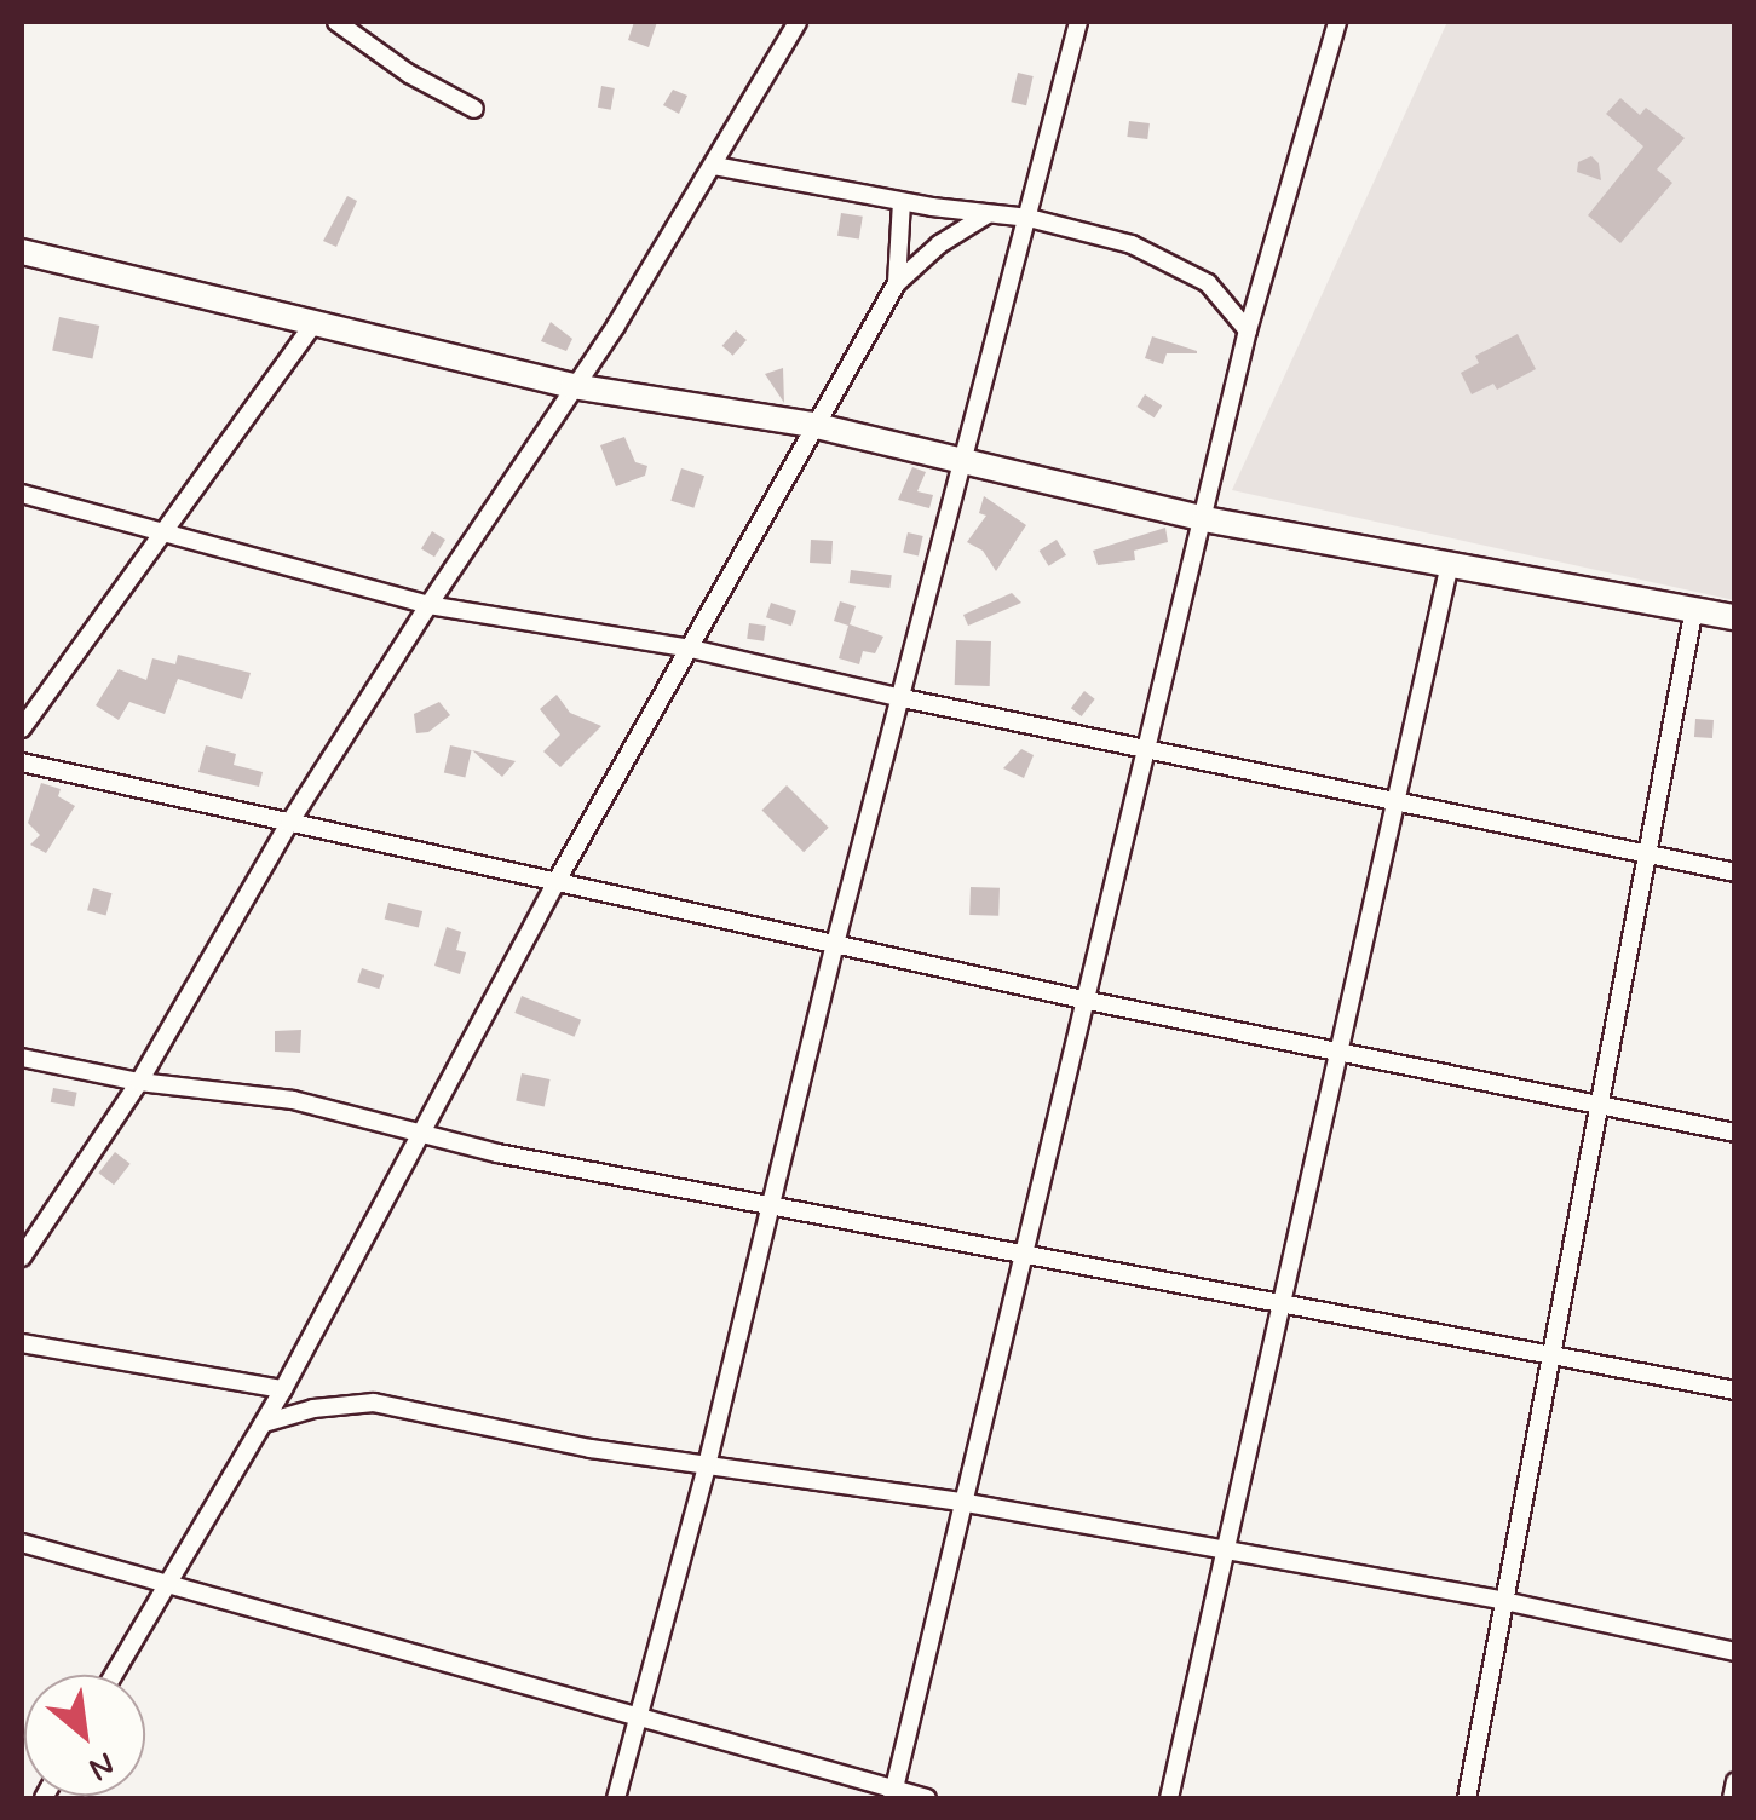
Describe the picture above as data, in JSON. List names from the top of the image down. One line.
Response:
{"north":"bottom right"}
